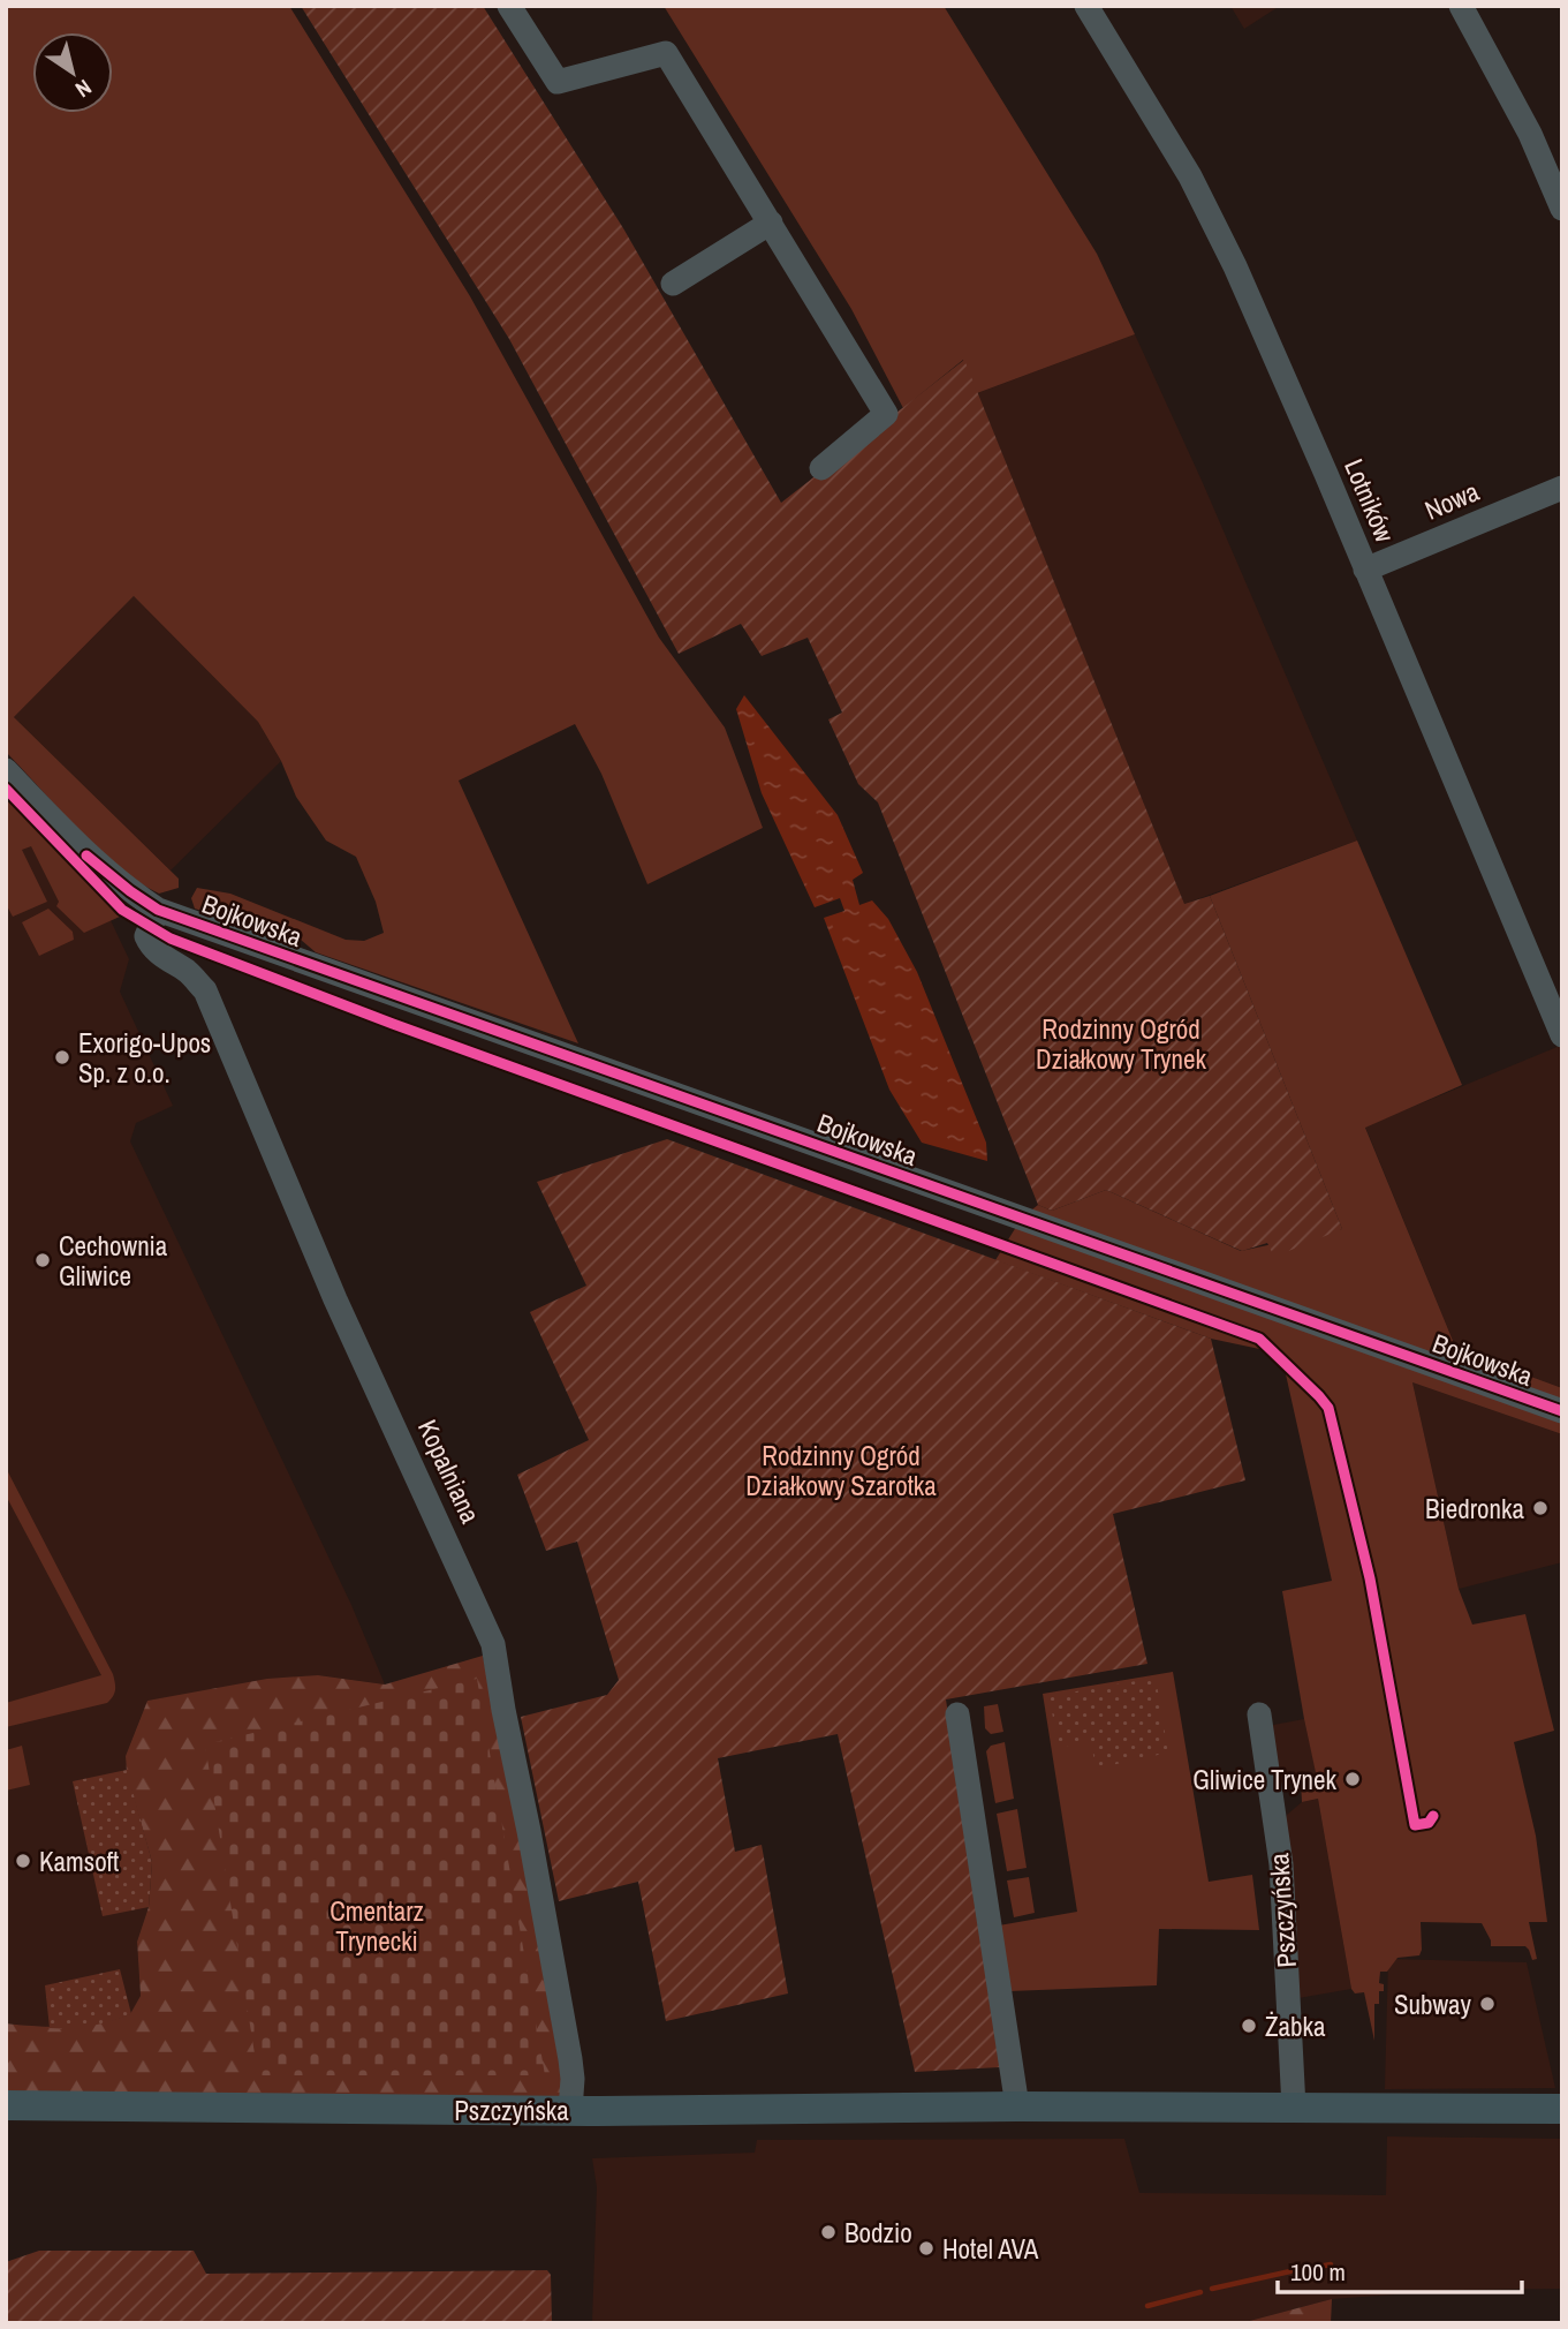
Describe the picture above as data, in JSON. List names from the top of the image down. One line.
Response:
{"streets":{"main road":["Pszczyńska"],"street":["Lotników","Nowa","Bojkowska","Kopalniana"]},"crossings":[["Lotników","Nowa"],["Bojkowska","Kopalniana"],["Kopalniana","Pszczyńska"]],"parks":["Rodzinny Ogród Działkowy Trynek","Rodzinny Ogród Działkowy Szarotka","Cmentarz Trynecki"],"places":["Exorigo-Upos Sp. z o.o.","Cechownia Gliwice","Biedronka","Gliwice Trynek","Kamsoft","Subway","Żabka","Bodzio","Hotel AVA"],"scale_bar":"100 m","north":"bottom right"}
